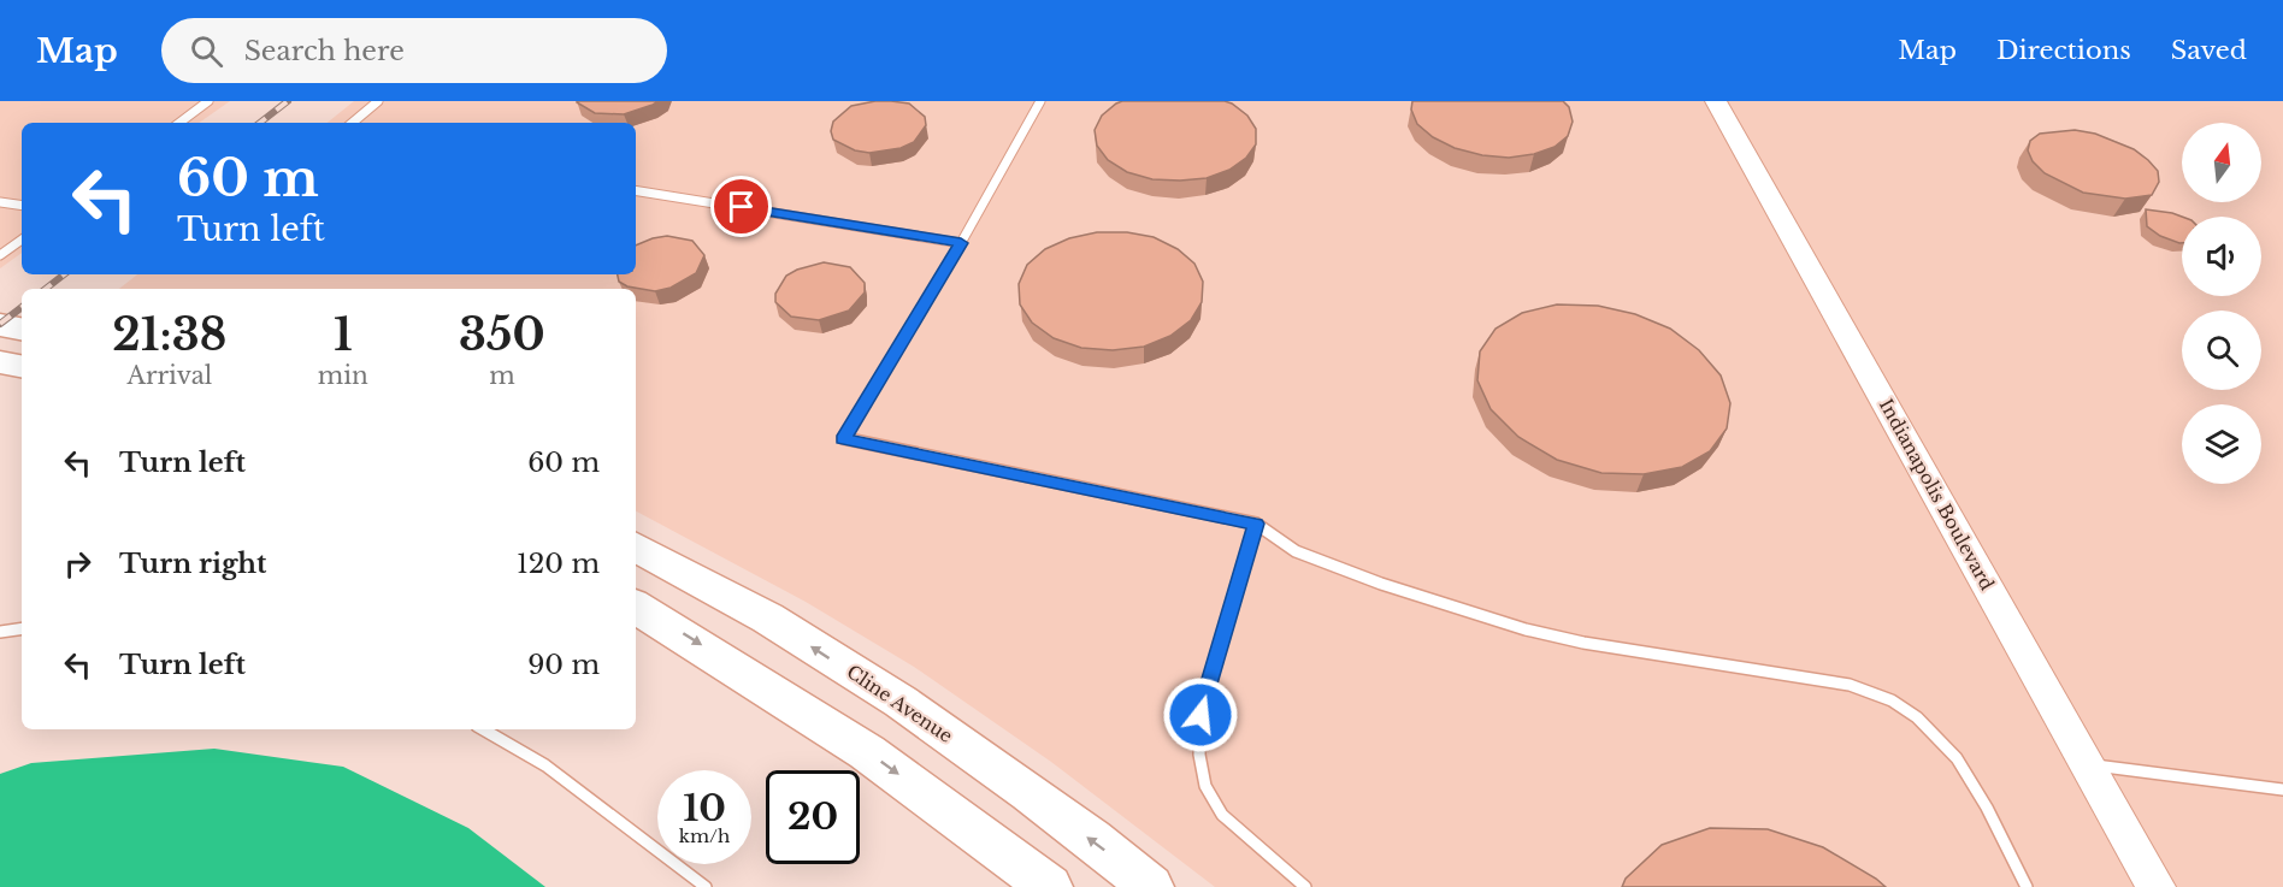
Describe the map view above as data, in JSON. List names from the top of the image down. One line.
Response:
{"streets":{"highway":["Cline Avenue"],"main road":["Indianapolis Boulevard"]},"north":"top","page":{"header":"Map","search":"Search here","nav":["Map","Directions","Saved"],"turn":["60 m","Turn left"],"eta":["21:38","Arrival","1","min","350","m"],"list":[{"name":"Turn left","value":"60 m"},{"name":"Turn right","value":"120 m"},{"name":"Turn left","value":"90 m"}],"speed":"10 km/h","limit":"20"}}
